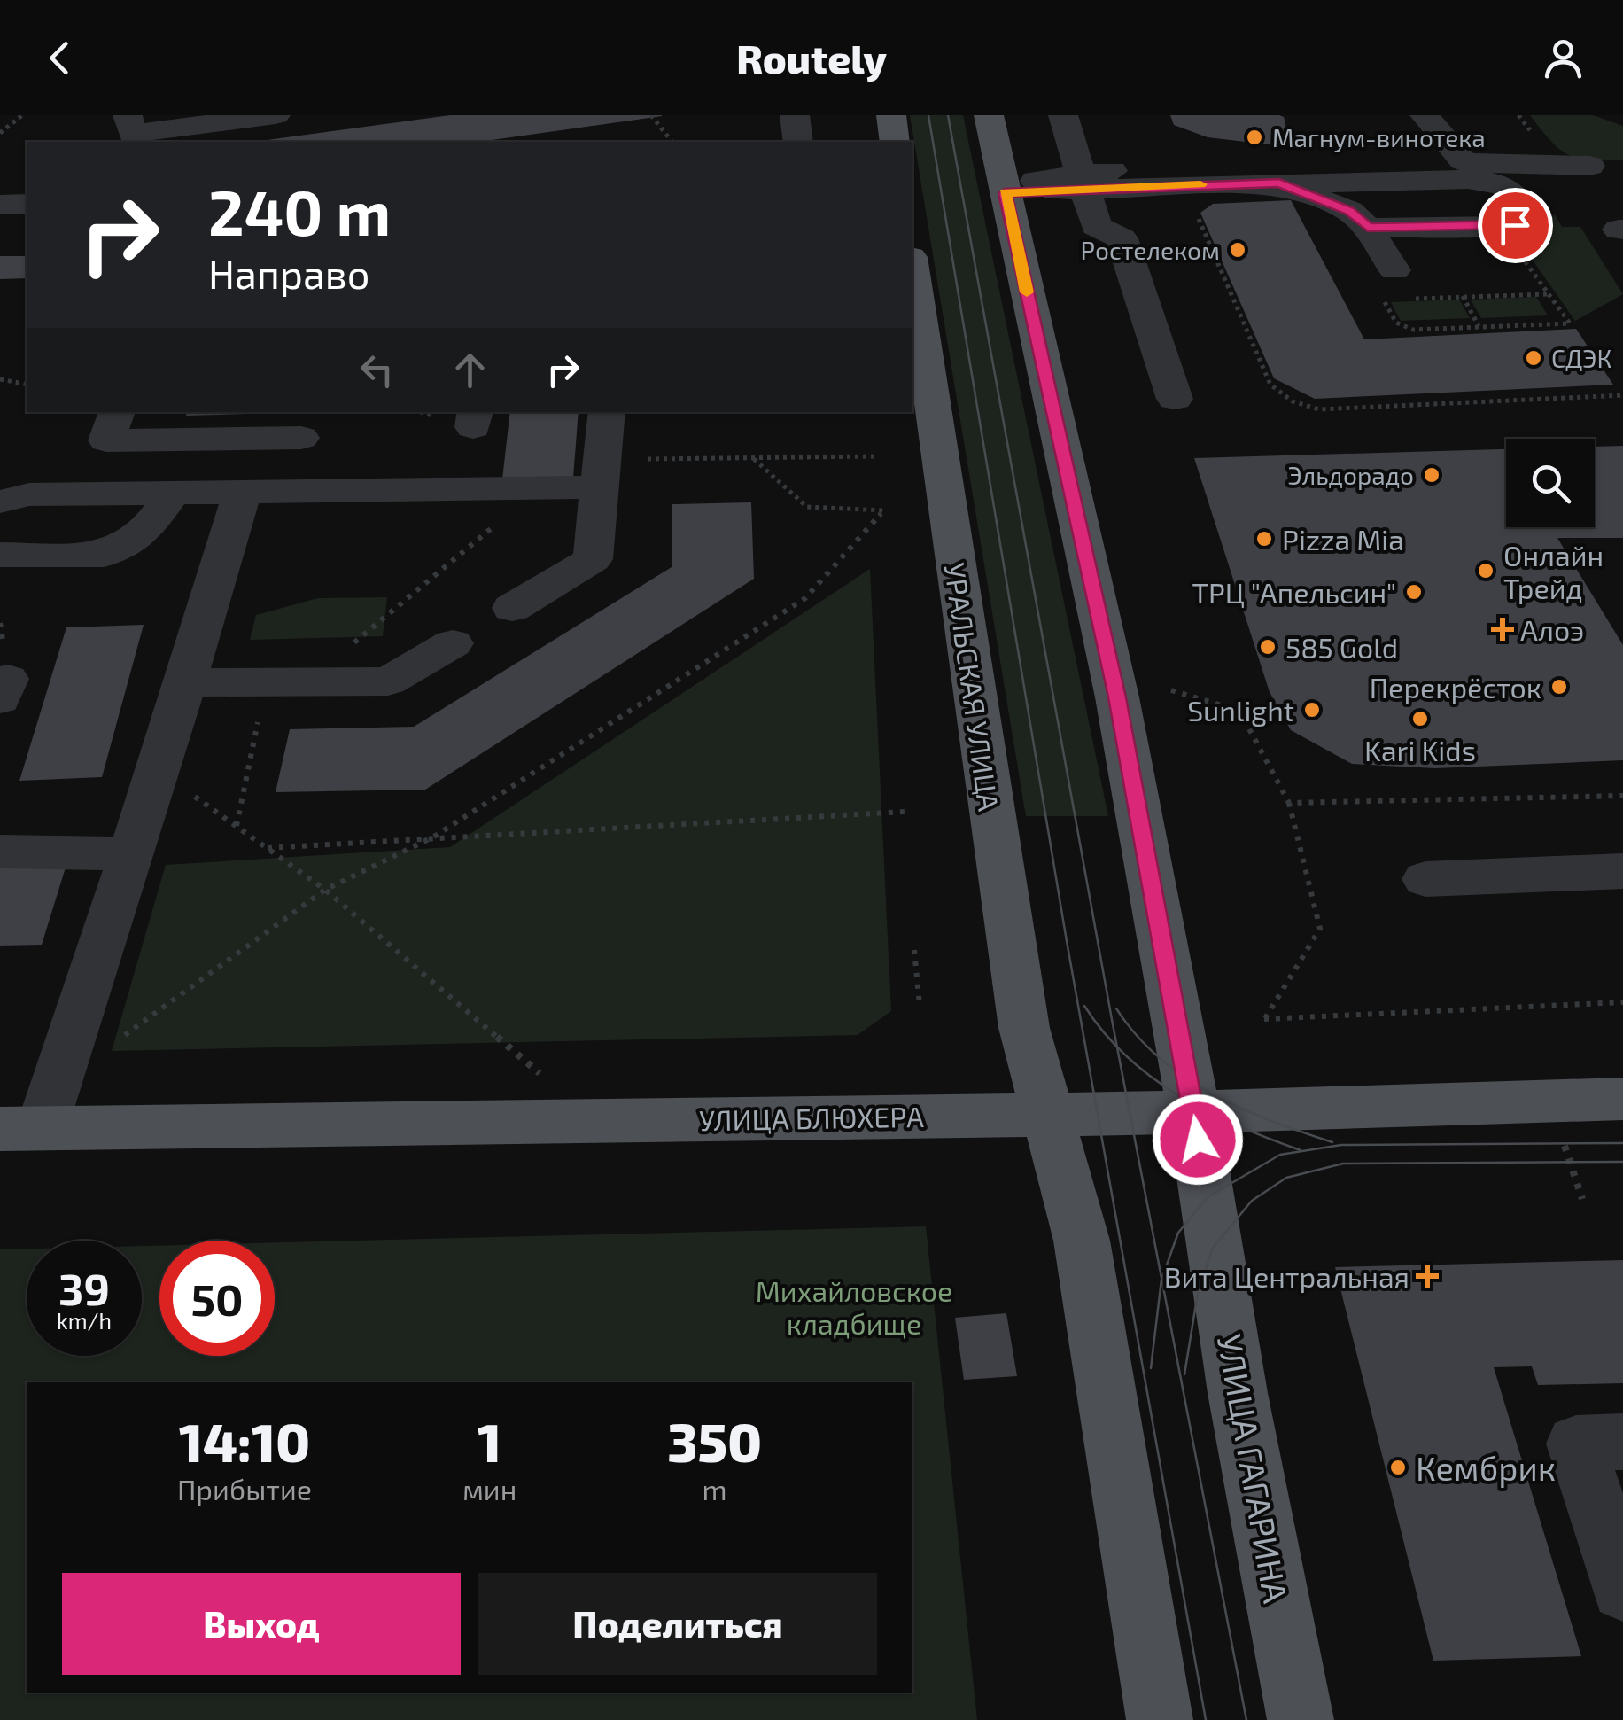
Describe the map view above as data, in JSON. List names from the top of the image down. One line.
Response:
{"streets":{"main road":["УРАЛЬСКАЯ УЛИЦА","УЛИЦА БЛЮХЕРА","УЛИЦА ГАГАРИНА"]},"crossings":[["УРАЛЬСКАЯ УЛИЦА","УЛИЦА БЛЮХЕРА"],["УЛИЦА БЛЮХЕРА","УЛИЦА ГАГАРИНА"]],"parks":["Михайловское кладбище"],"places":{"other":["Магнум-винотека","Ростелеком","СДЭК","Эльдорадо","Pizza Mia","Онлайн Трейд","ТРЦ \"Апельсин\"","585 Gold","Перекрёсток","Sunlight","Kari Kids","Кембрик"],"health":["Алоэ","Вита Центральная"]},"page":{"header":"Routely","turn":["240 m","Направо"],"speed":"39 km/h","limit":"50","eta":["14:10","Прибытие","1","мин","350","m"],"buttons":["Выход","Поделиться"]}}
